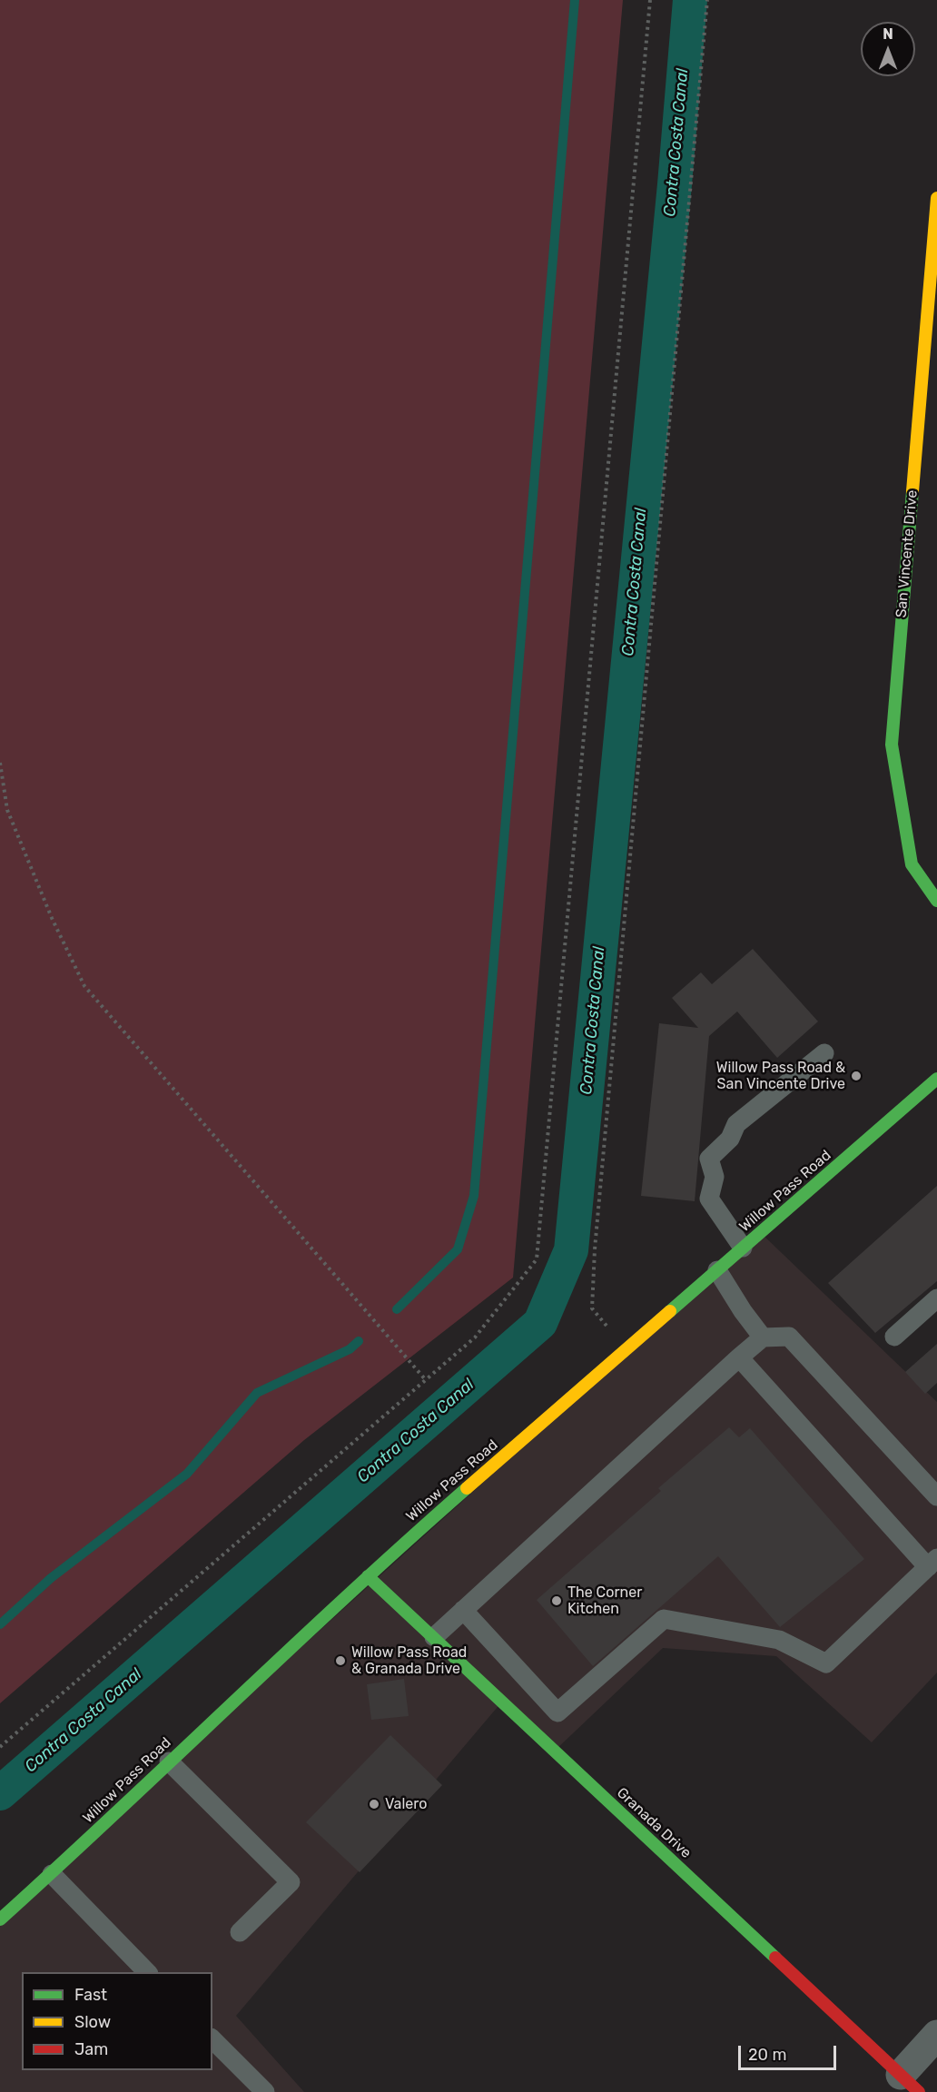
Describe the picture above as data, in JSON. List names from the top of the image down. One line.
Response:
{"streets":{"street":["San Vincente Drive","Willow Pass Road","Granada Drive"]},"crossings":[["Willow Pass Road","Granada Drive"]],"water":["Contra Costa Canal"],"places":["Willow Pass Road & San Vincente Drive","The Corner Kitchen","Willow Pass Road & Granada Drive","Valero"],"legend":["Fast","Slow","Jam"],"scale_bar":"20 m","north":"top"}
